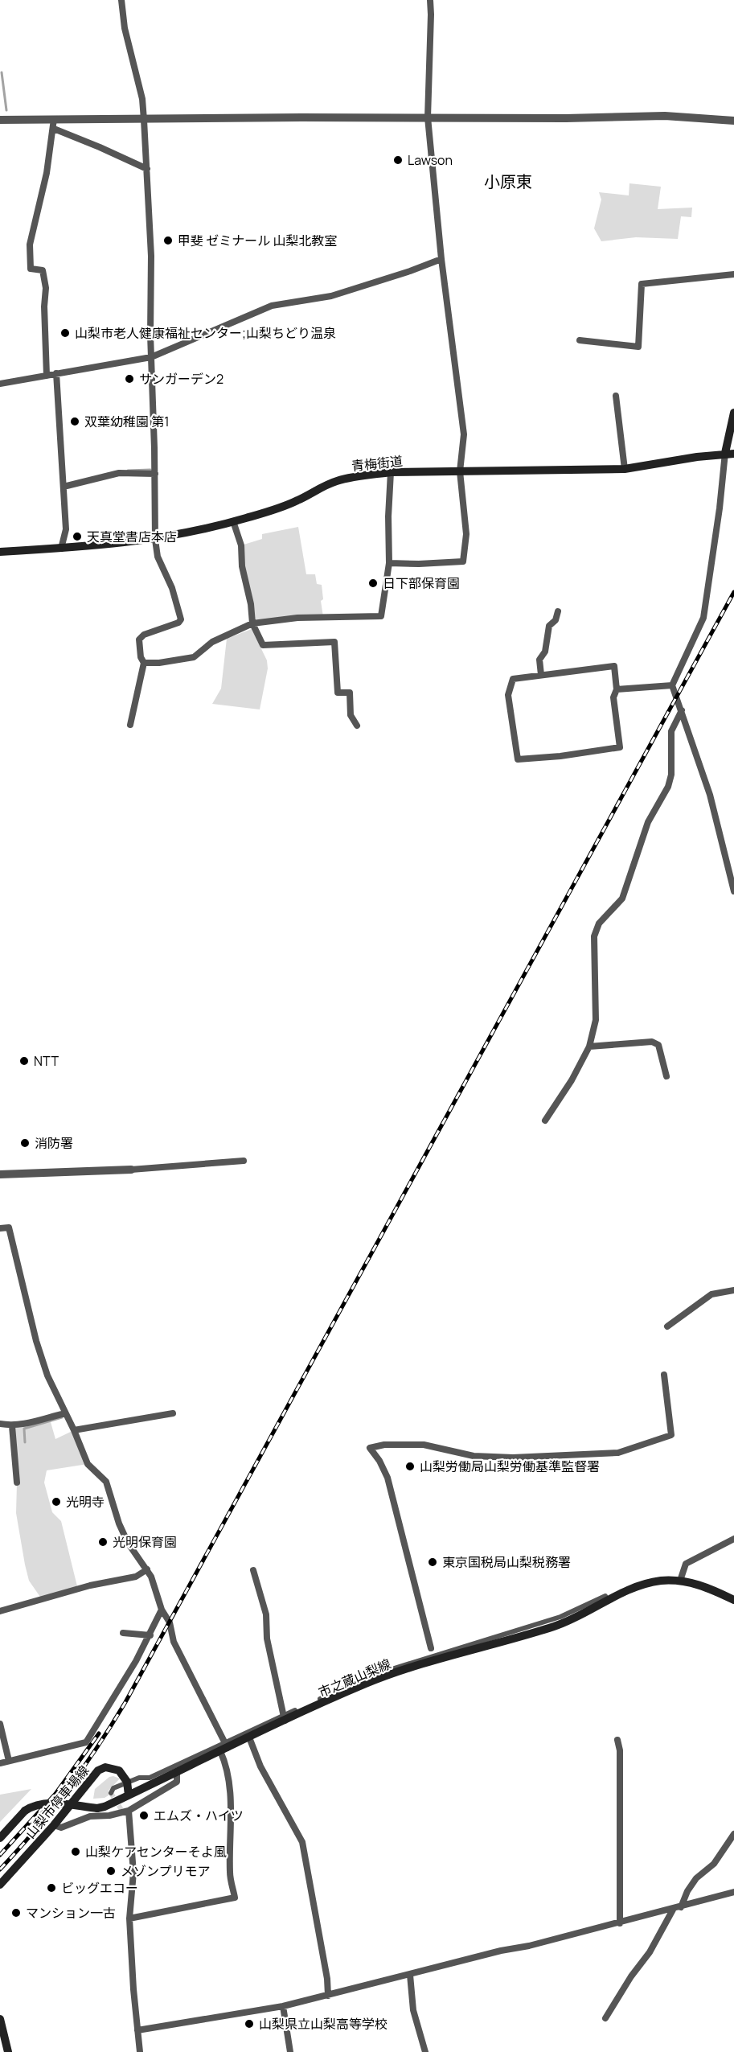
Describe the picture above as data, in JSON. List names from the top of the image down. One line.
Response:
{"streets":{"main road":["青梅街道","市之蔵山梨線","山梨市停車場線"]},"districts":["小原東"],"places":["Lawson","甲斐 ゼミナール 山梨北教室","山梨市老人健康福祉センター;山梨ちどり温泉","サンガーデン2","双葉幼稚園 第1","天真堂書店本店","日下部保育園","NTT","消防署","山梨労働局山梨労働基準監督署","光明寺","光明保育園","東京国税局山梨税務署","エムズ・ハイツ","山梨ケアセンターそよ風","メゾンプリモア","ビッグエコー","マンション一古","山梨県立山梨高等学校"]}
